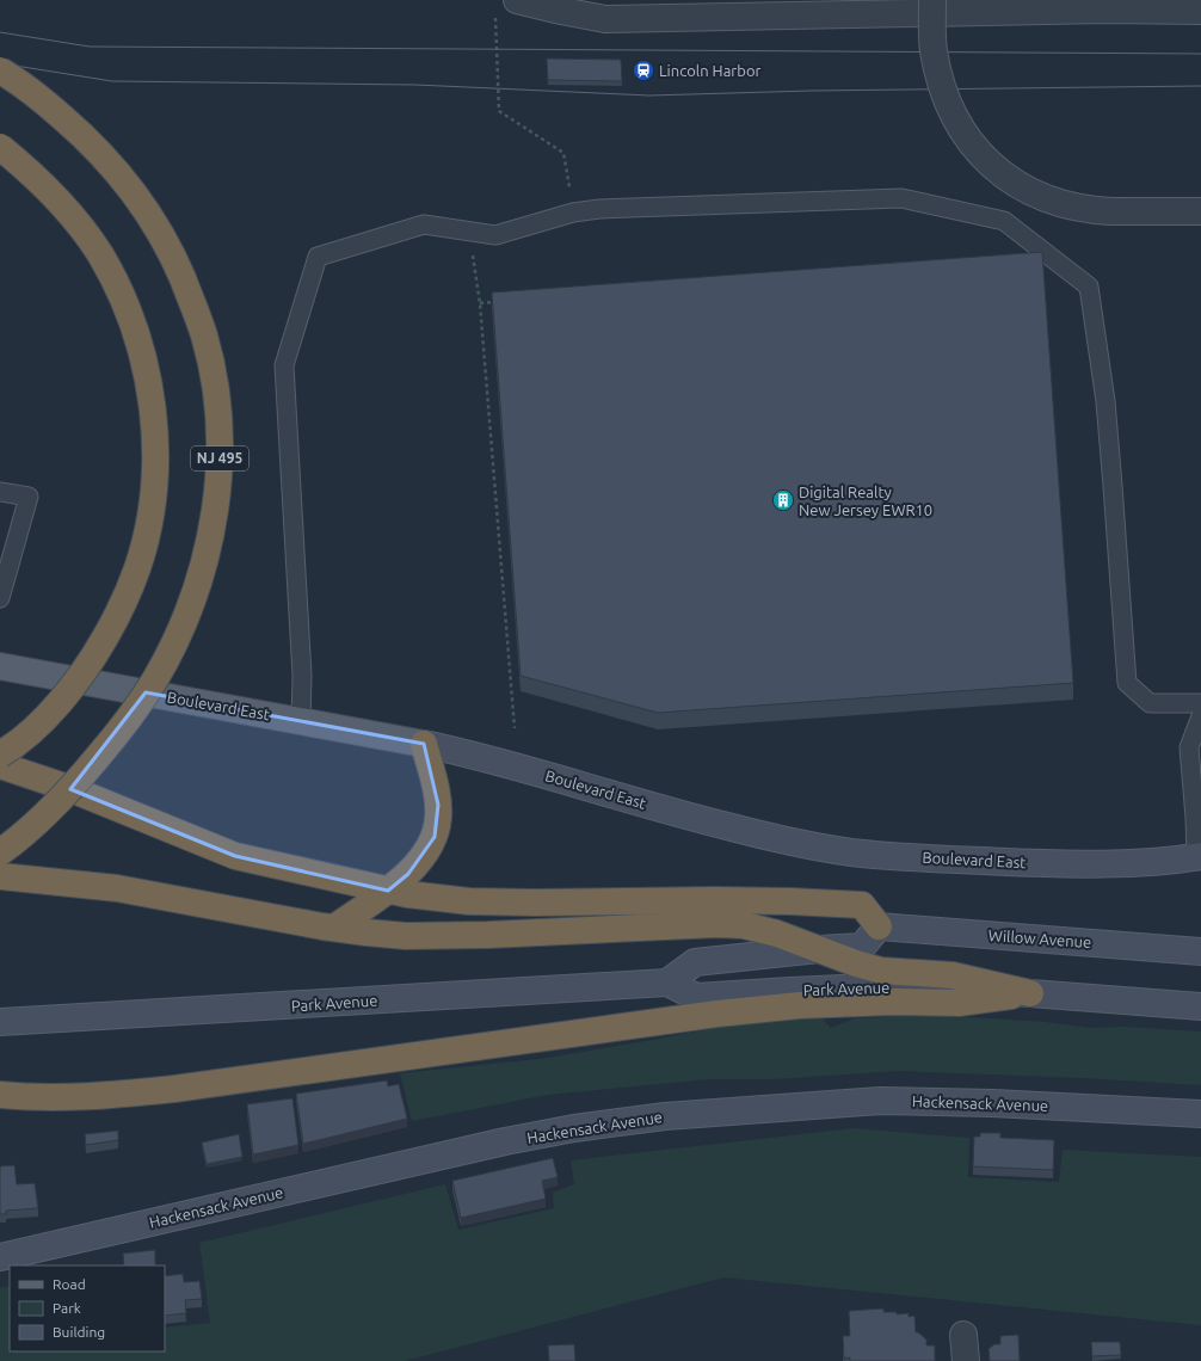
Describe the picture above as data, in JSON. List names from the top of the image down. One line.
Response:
{"streets":{"highway":["NJ 495"],"main road":["Boulevard East","Willow Avenue","Park Avenue","Hackensack Avenue"]},"places":{"station":["Lincoln Harbor"],"building":["Digital Realty New Jersey EWR10"]},"legend":["Road","Park","Building"]}
